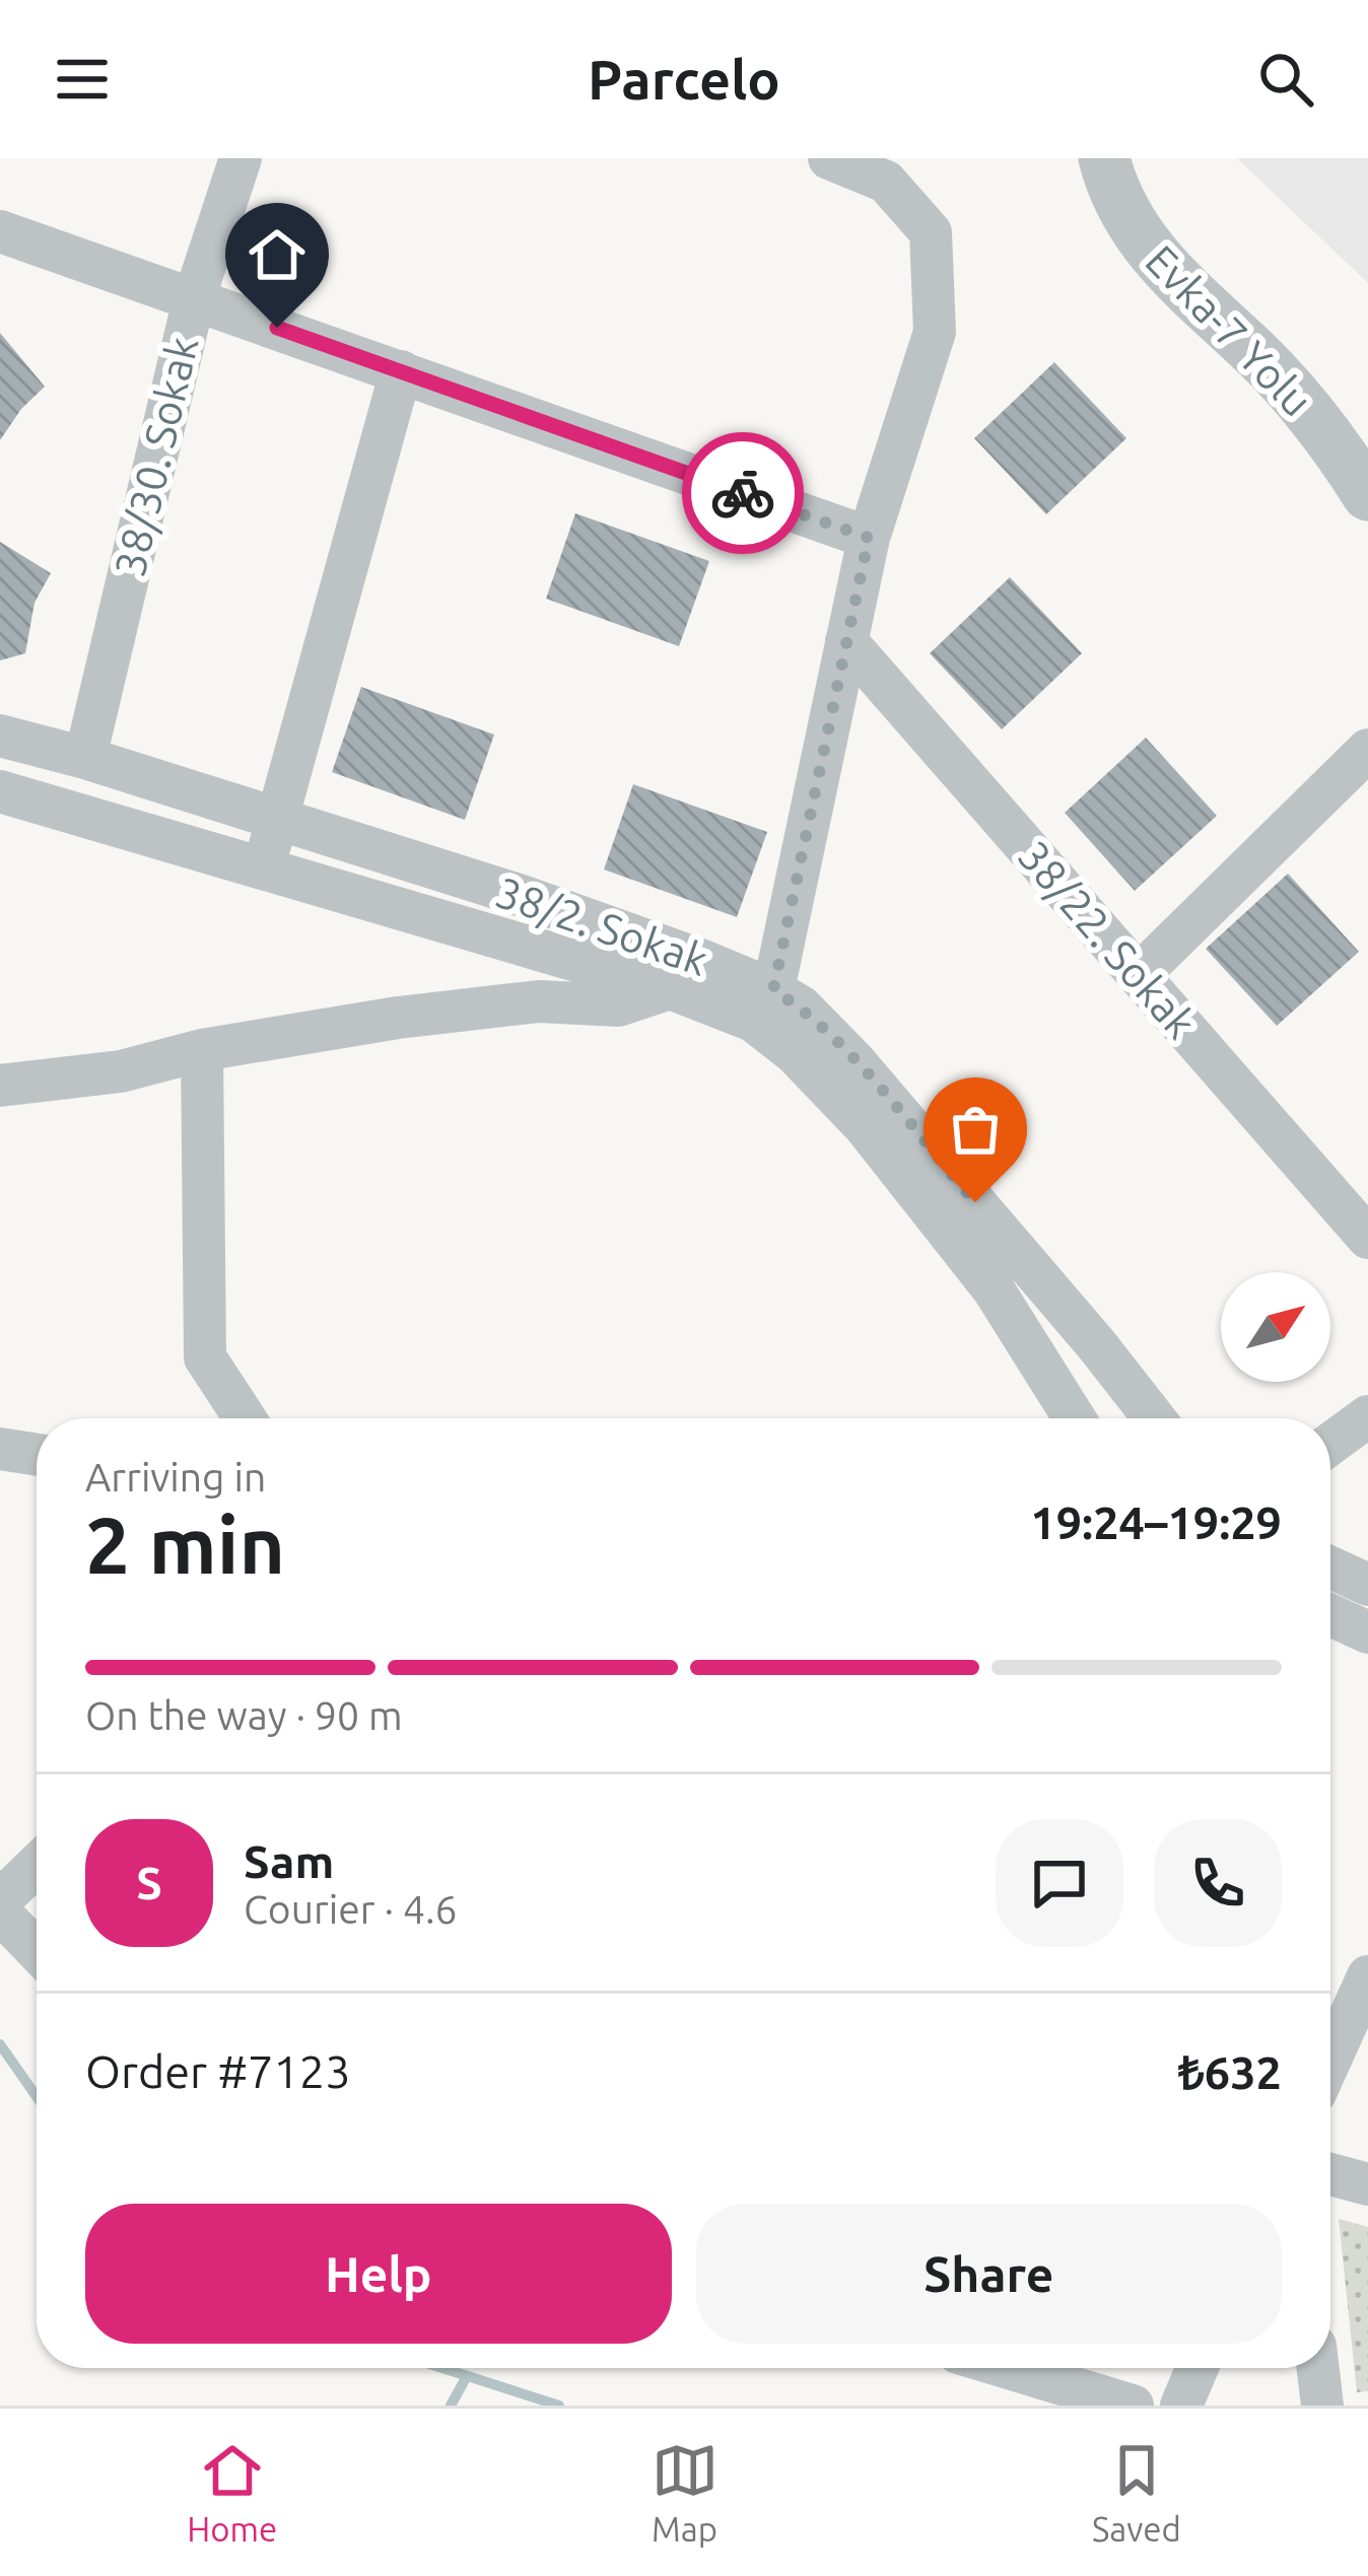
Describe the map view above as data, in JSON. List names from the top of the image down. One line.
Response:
{"streets":{"street":["Evka-7 Yolu","38/30. Sokak","38/2. Sokak","38/22. Sokak"]},"crossings":[["38/30. Sokak","38/2. Sokak"]],"north":"top right","page":{"header":"Parcelo","heading":["2 min","Arriving in","19:24–19:29"],"panel":["Sam","Courier · 4.6","Order #7123","₺632"],"bar":"On the way · 90 m","round":"S","buttons":["Help","Share"],"tabs":["Home","Map","Saved"]}}
